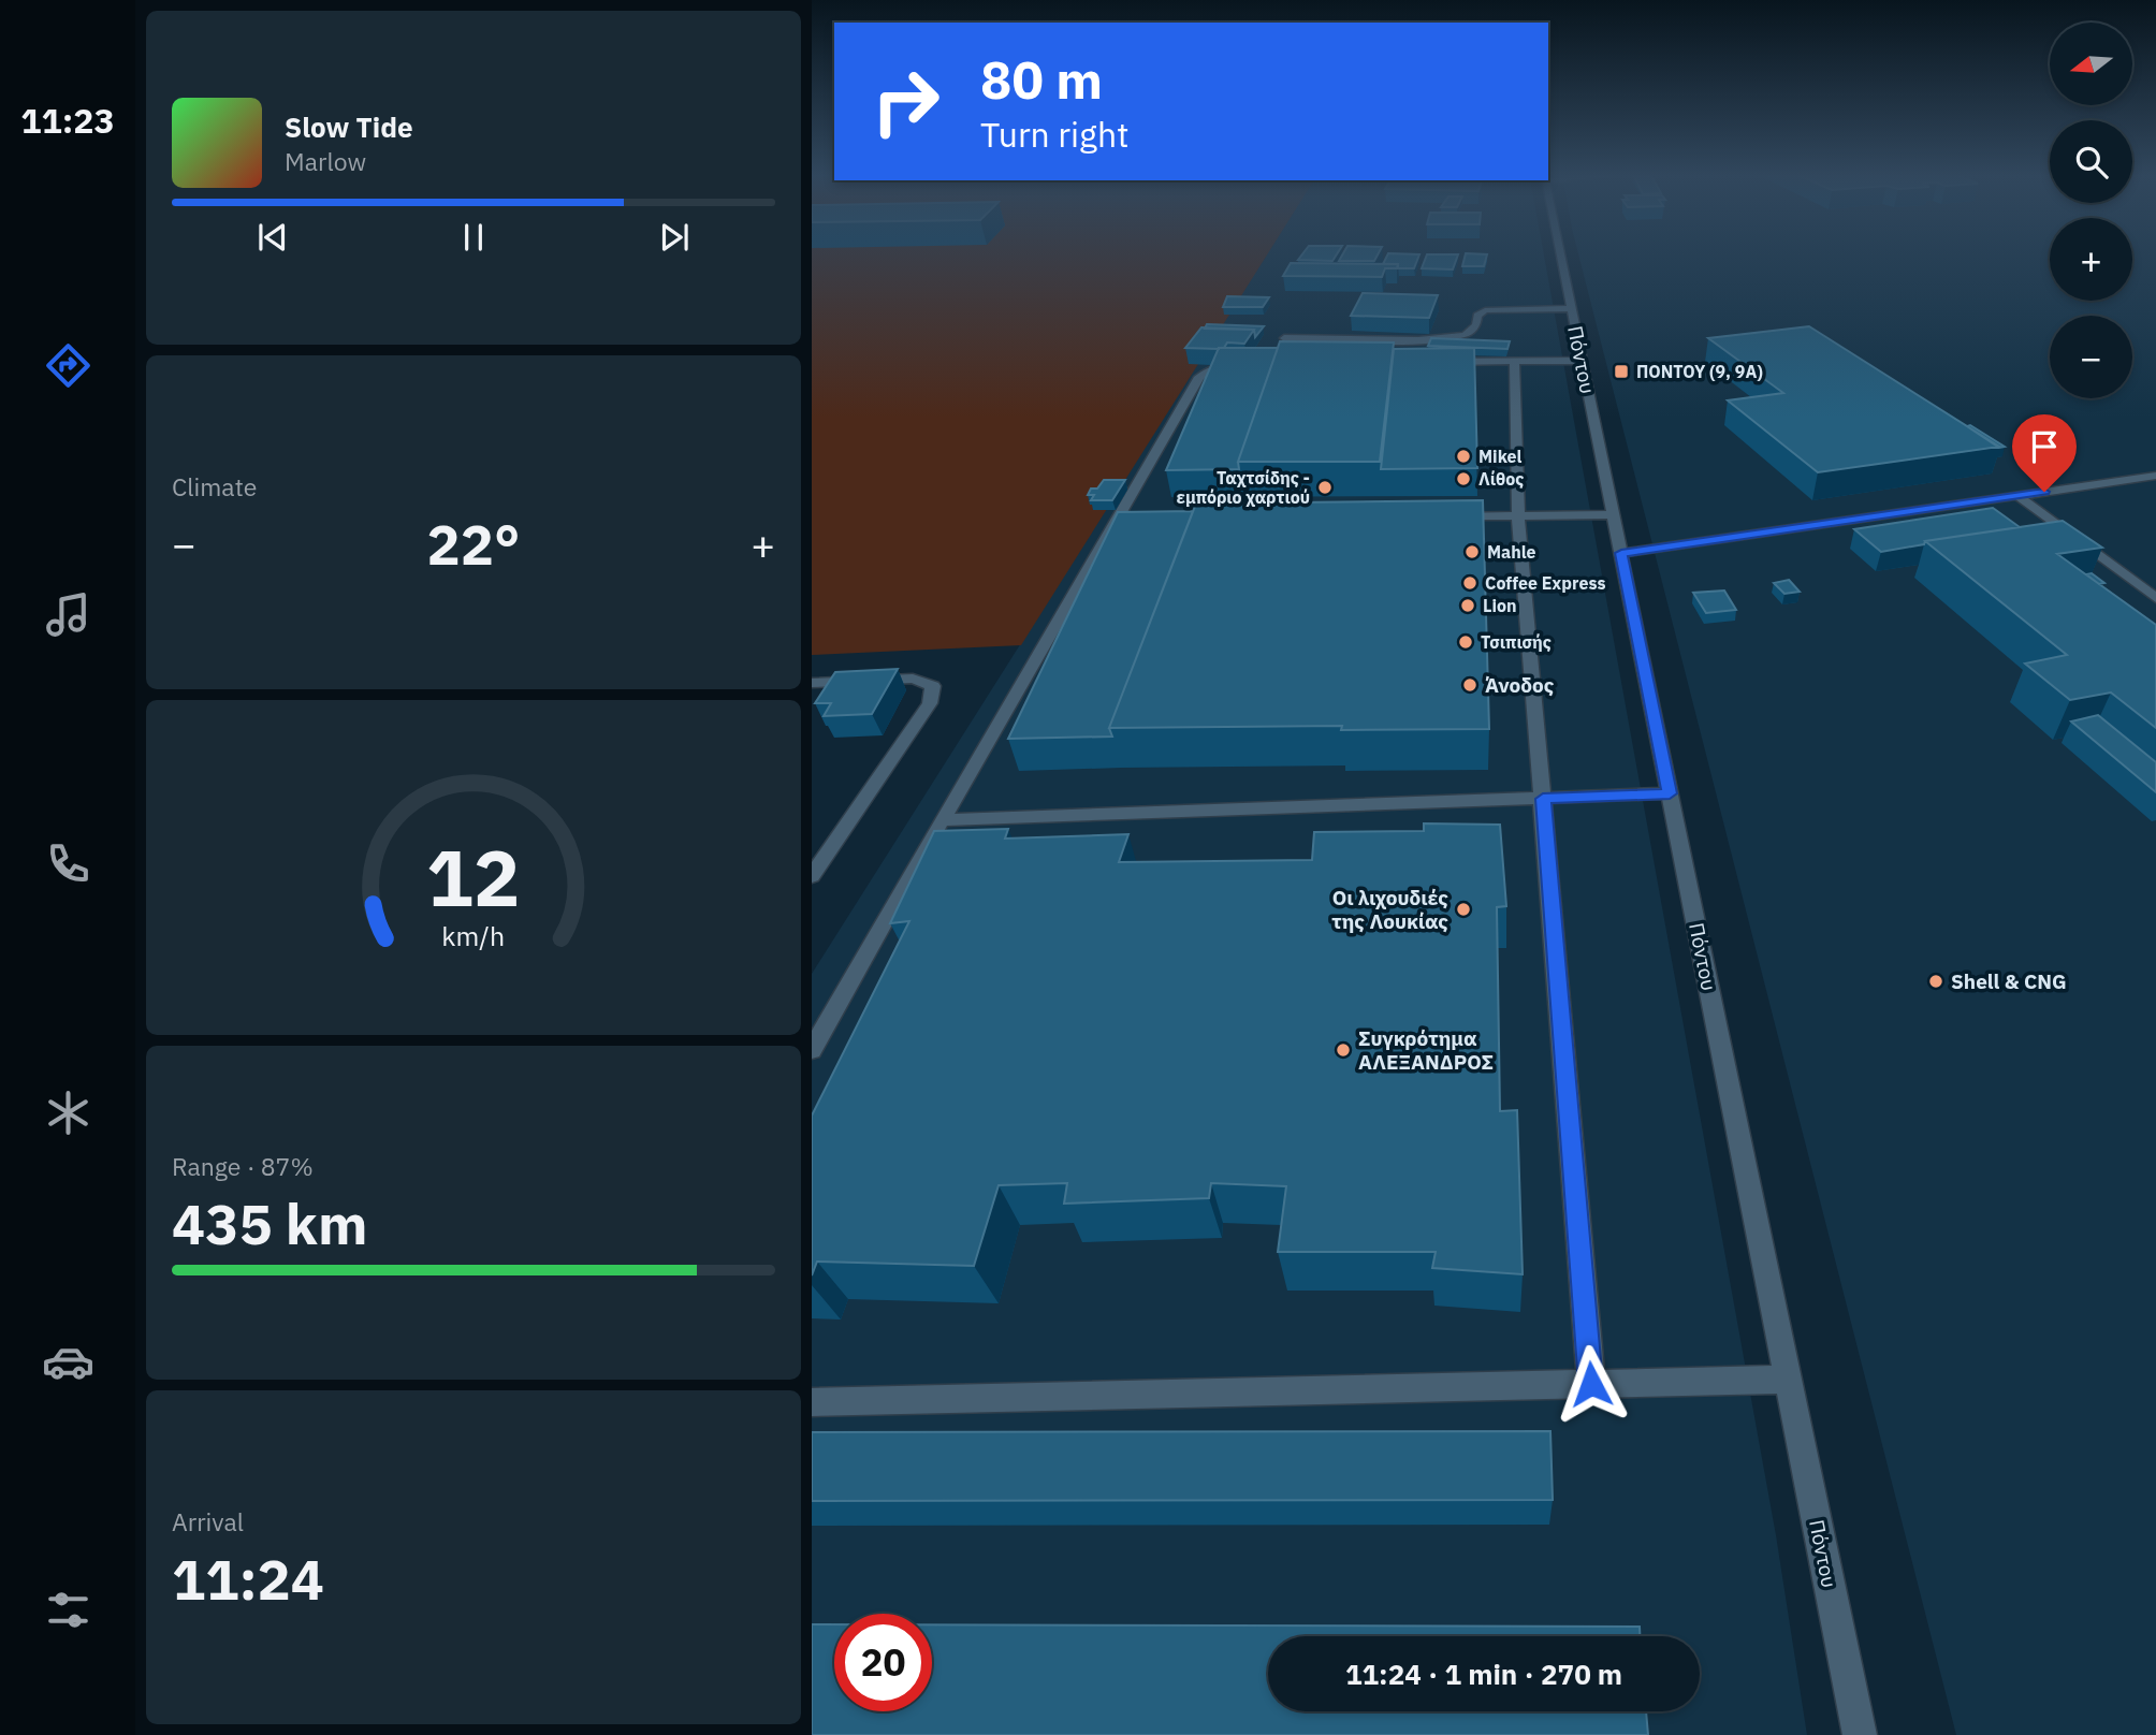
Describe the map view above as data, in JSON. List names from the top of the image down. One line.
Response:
{"streets":{"street":["Πόντου"]},"places":{"transit":["ΠΟΝΤΟΥ (9, 9Α)"],"other":["Mikel","Λίθος","Ταχτσίδης - εμπόριο χαρτιού","Mahle","Coffee Express","Lion","Τσιπισής","Άνοδος","Οι λιχουδιές της Λουκίας","Shell & CNG","Συγκρότημα ΑΛΕΞΑΝΔΡΟΣ"]},"north":"left","page":{"tabs":"11:23","map_buttons":["+","−"],"turn":["80 m","Turn right"],"song":["Slow Tide","Marlow"],"tile":["Climate",["Range · 87%","435 km"],["Arrival","11:24"]],"heat":["−","22°","+"],"limit":"20","trip":"11:24 · 1 min · 270 m","gauge":["12","km/h"]}}
